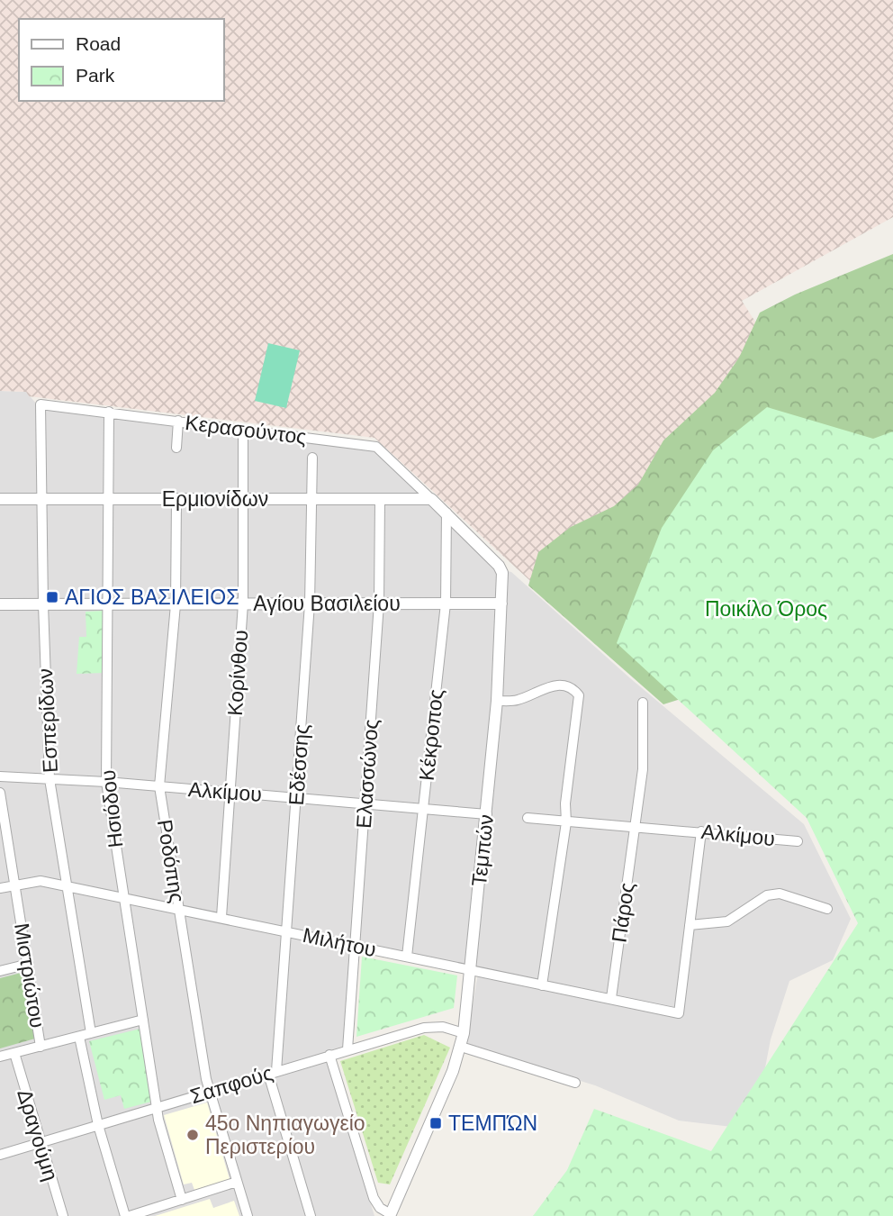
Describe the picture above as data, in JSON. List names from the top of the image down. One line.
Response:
{"streets":{"street":["Κερασούντος","Ερμιονίδων","Αγίου Βασιλείου","Κορίνθου","Εσπερίδων","Κέκροπος","Εδέσσης","Ελασσώνος","Αλκίμου","Ησιόδου","Τεμπών","Ροδόπης","Πάρος","Μιλήτου","Μιστριώτου","Σαπφούς","Δραγούμη"]},"crossings":[["Κερασούντος","Ερμιονίδων"],["Κερασούντος","Κορίνθου"],["Κερασούντος","Εσπερίδων"],["Κερασούντος","Ησιόδου"],["Κερασούντος","Τεμπών"],["Ερμιονίδων","Κορίνθου"],["Ερμιονίδων","Εσπερίδων"],["Ερμιονίδων","Εδέσσης"],["Ερμιονίδων","Ελασσώνος"],["Ερμιονίδων","Ησιόδου"],["Ερμιονίδων","Τεμπών"],["Ερμιονίδων","Ροδόπης"],["Αγίου Βασιλείου","Κορίνθου"],["Αγίου Βασιλείου","Εσπερίδων"],["Αγίου Βασιλείου","Κέκροπος"],["Αγίου Βασιλείου","Εδέσσης"],["Αγίου Βασιλείου","Ελασσώνος"],["Αγίου Βασιλείου","Ησιόδου"],["Αγίου Βασιλείου","Τεμπών"],["Αγίου Βασιλείου","Ροδόπης"],["Κορίνθου","Αλκίμου"],["Κορίνθου","Μιλήτου"],["Εσπερίδων","Αλκίμου"],["Εσπερίδων","Μιλήτου"],["Κέκροπος","Αλκίμου"],["Κέκροπος","Τεμπών"],["Κέκροπος","Μιλήτου"],["Εδέσσης","Αλκίμου"],["Εδέσσης","Μιλήτου"],["Εδέσσης","Σαπφούς"],["Ελασσώνος","Αλκίμου"],["Ελασσώνος","Μιλήτου"],["Ελασσώνος","Σαπφούς"],["Αλκίμου","Ησιόδου"],["Αλκίμου","Τεμπών"],["Αλκίμου","Ροδόπης"],["Αλκίμου","Πάρος"],["Ησιόδου","Μιλήτου"],["Ησιόδου","Σαπφούς"],["Τεμπών","Μιλήτου"],["Τεμπών","Σαπφούς"],["Ροδόπης","Μιλήτου"],["Ροδόπης","Σαπφούς"],["Πάρος","Μιλήτου"],["Μιλήτου","Μιστριώτου"],["Σαπφούς","Δραγούμη"]],"parks":["Ποικίλο Όρος"],"places":{"transit":["ΑΓΙΟΣ ΒΑΣΙΛΕΙΟΣ","ΤΕΜΠΏΝ"],"other":["45ο Νηπιαγωγείο Περιστερίου"]},"legend":["Road","Park"]}
